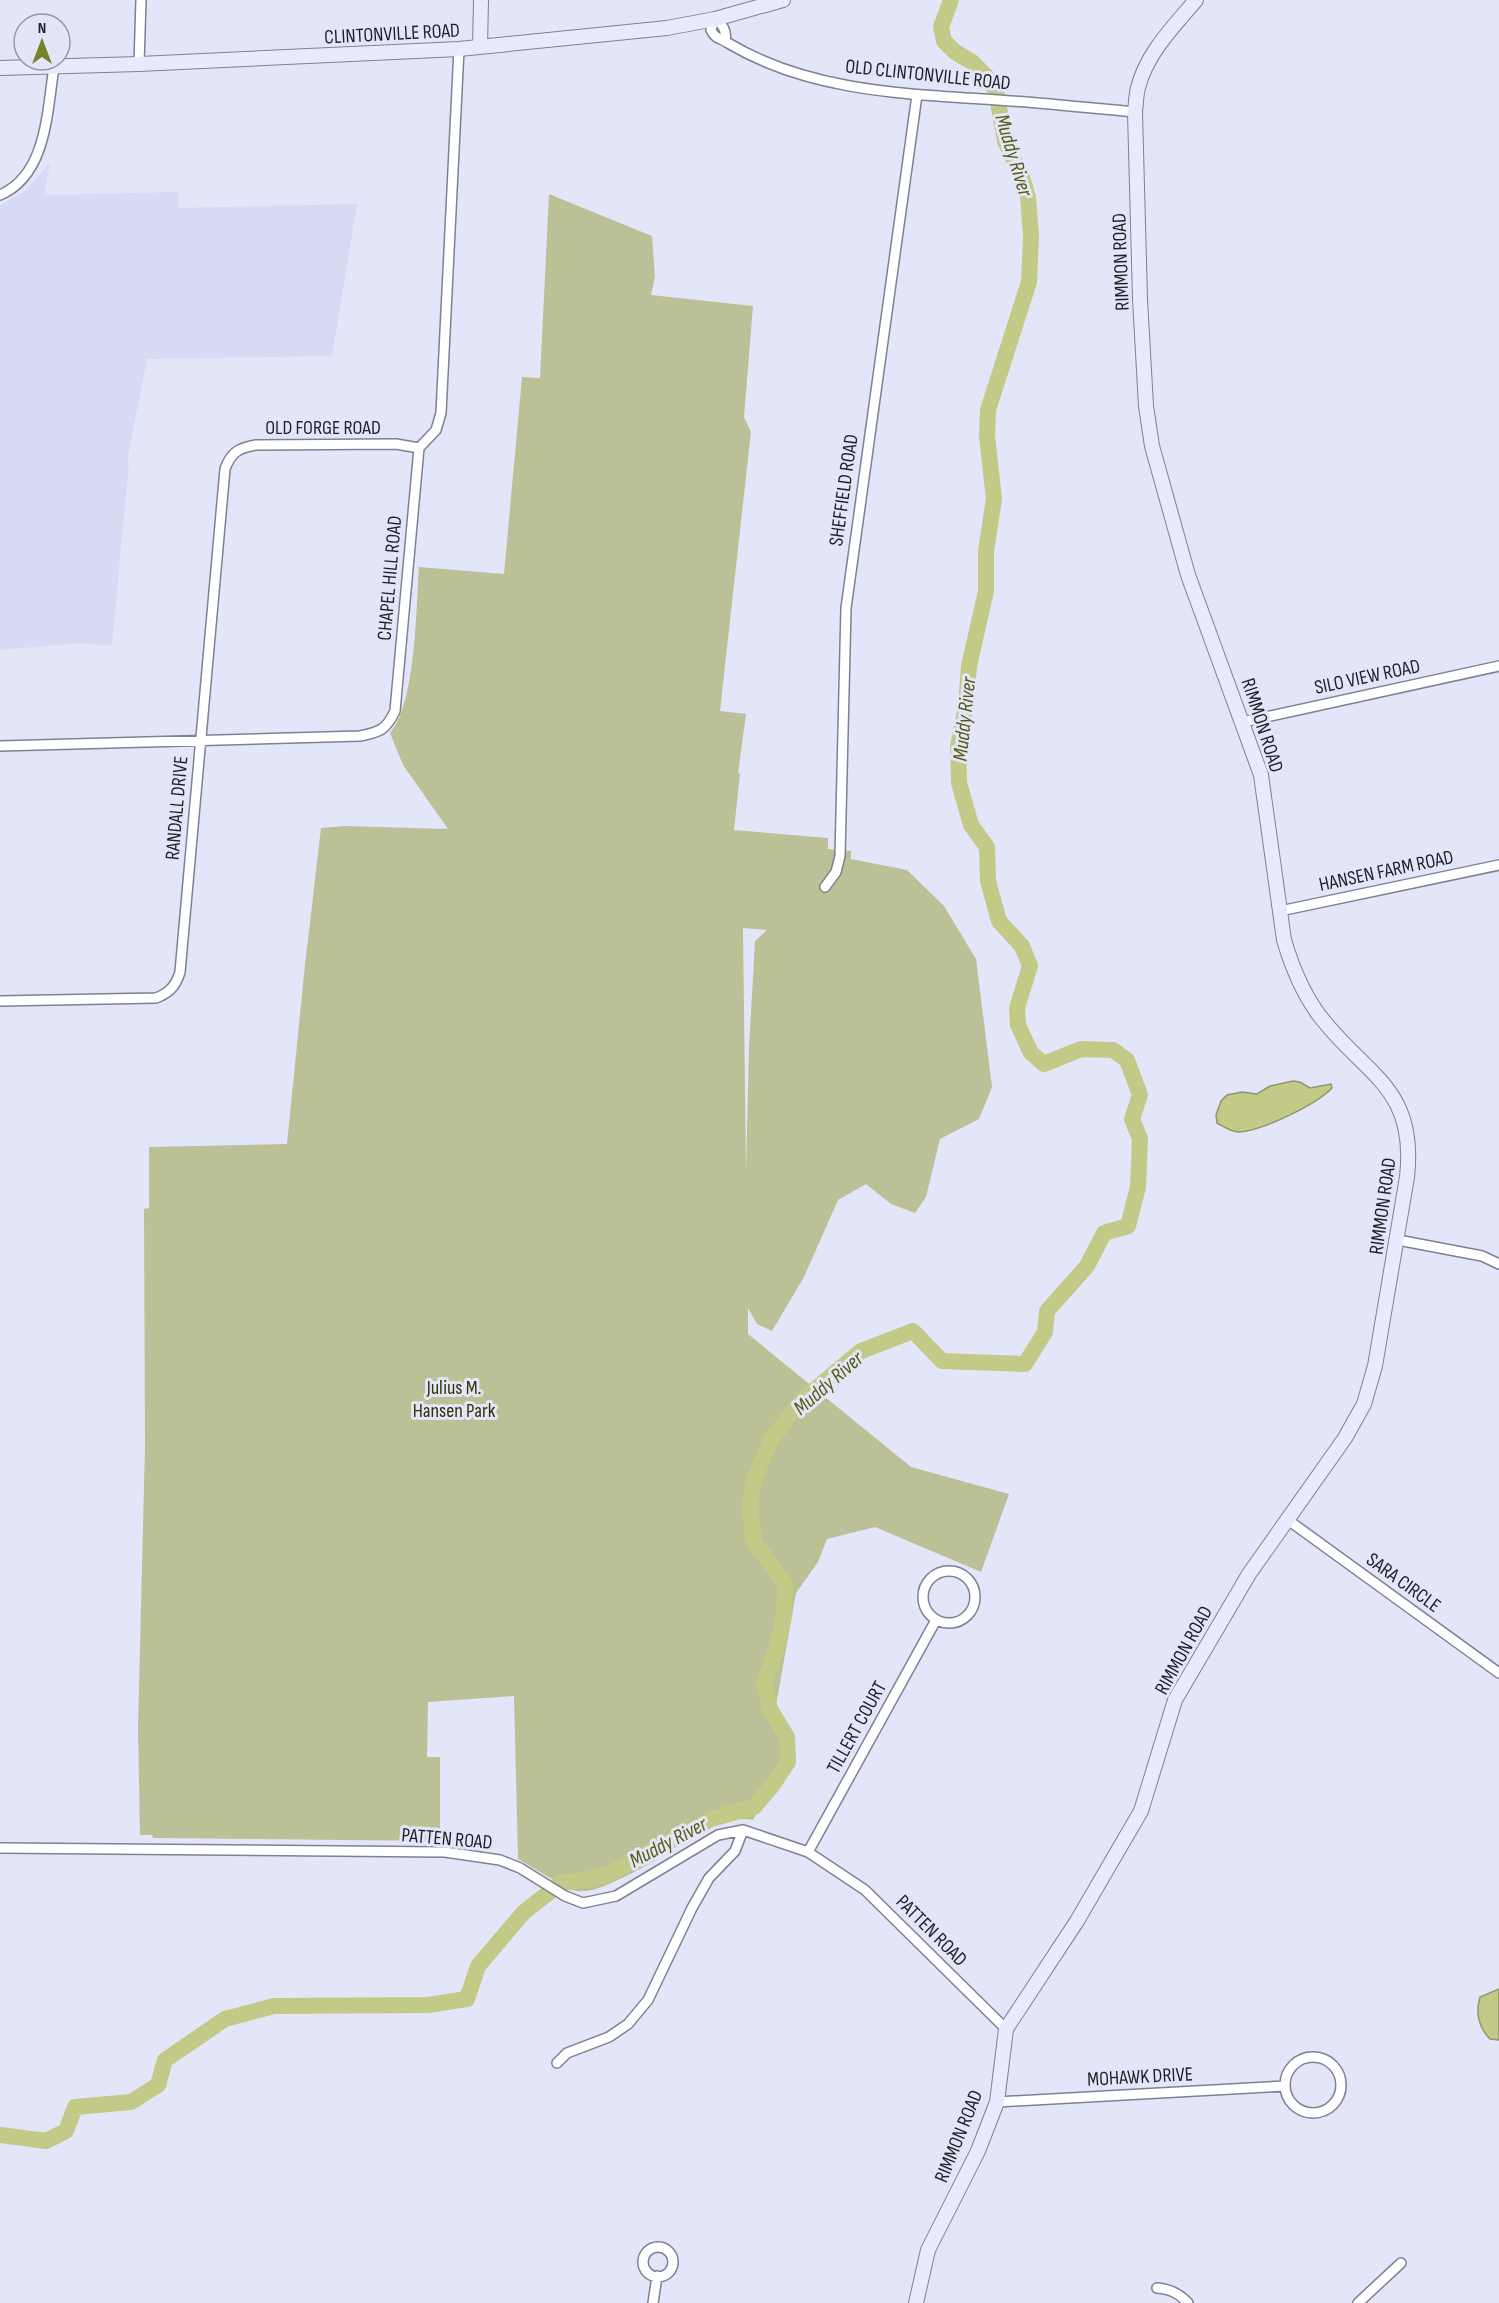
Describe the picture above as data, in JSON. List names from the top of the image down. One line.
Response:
{"streets":{"street":["CLINTONVILLE ROAD","OLD CLINTONVILLE ROAD","RIMMON ROAD","OLD FORGE ROAD","SHEFFIELD ROAD","CHAPEL HILL ROAD","SILO VIEW ROAD","RANDALL DRIVE","HANSEN FARM ROAD","SARA CIRCLE","TILLERT COURT","PATTEN ROAD","MOHAWK DRIVE"]},"crossings":[["CLINTONVILLE ROAD","OLD CLINTONVILLE ROAD"],["OLD CLINTONVILLE ROAD","RIMMON ROAD"],["OLD CLINTONVILLE ROAD","SHEFFIELD ROAD"],["RIMMON ROAD","SILO VIEW ROAD"],["RIMMON ROAD","HANSEN FARM ROAD"],["RIMMON ROAD","SARA CIRCLE"],["RIMMON ROAD","PATTEN ROAD"],["RIMMON ROAD","MOHAWK DRIVE"],["OLD FORGE ROAD","CHAPEL HILL ROAD"],["OLD FORGE ROAD","RANDALL DRIVE"],["CHAPEL HILL ROAD","RANDALL DRIVE"],["TILLERT COURT","PATTEN ROAD"]],"water":["Muddy River"],"parks":["Julius M. Hansen Park"],"north":"top"}
